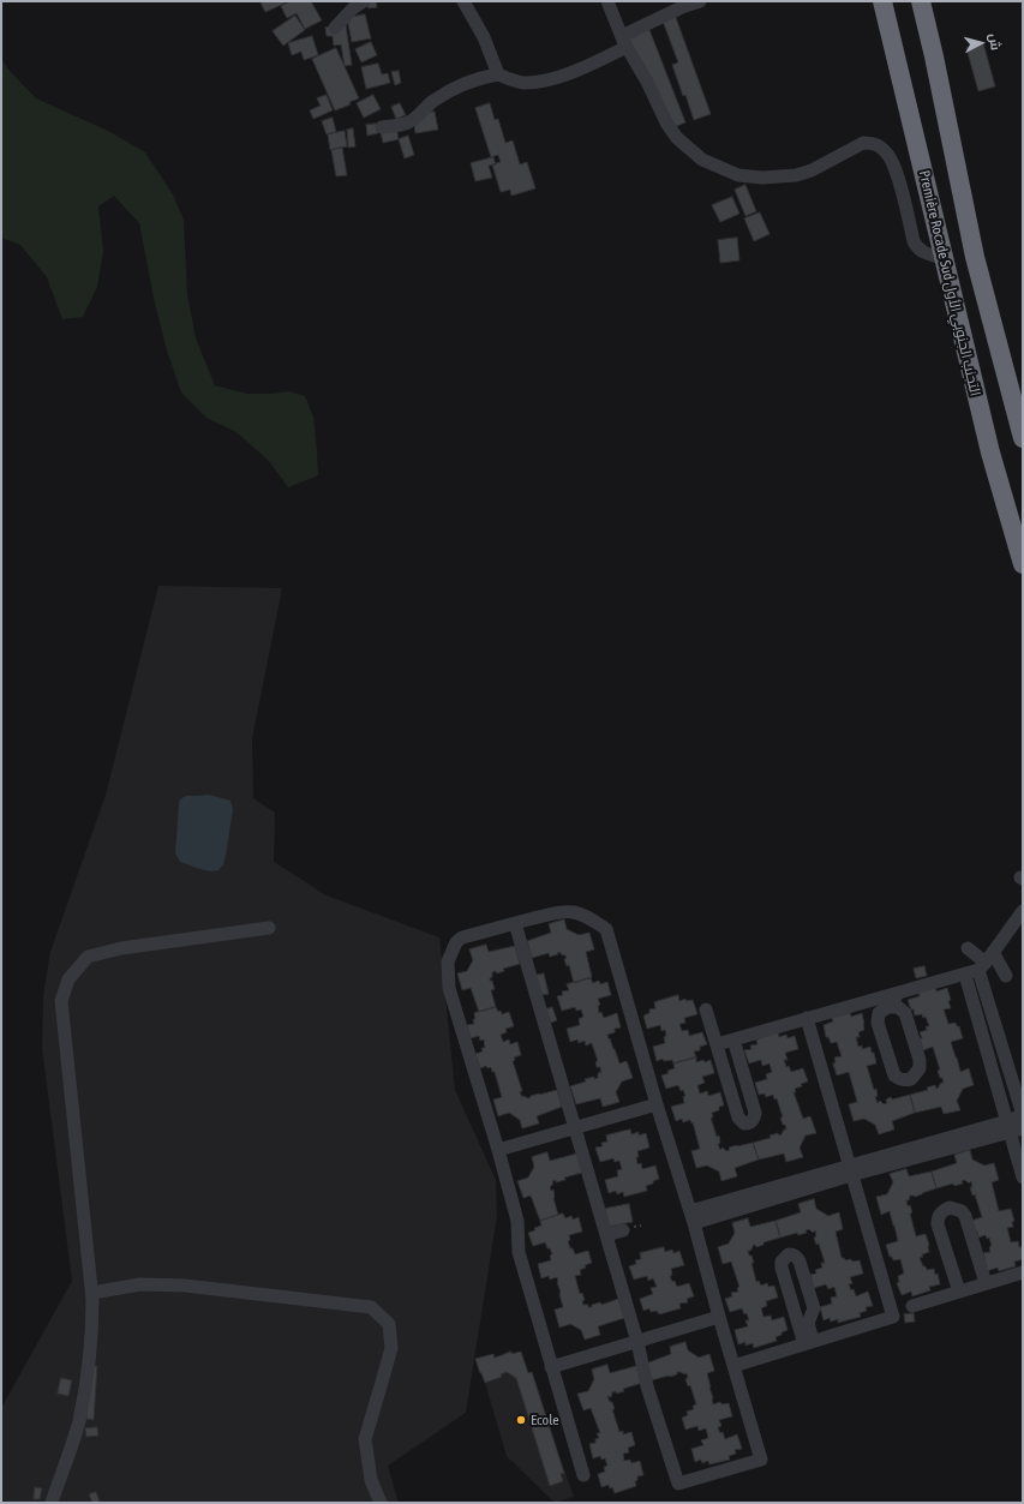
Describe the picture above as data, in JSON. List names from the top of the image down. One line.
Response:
{"streets":{"highway":["Première Rocade Sud التجنب الجنوبي الأول"]},"places":["Ecole"],"north":"right"}
